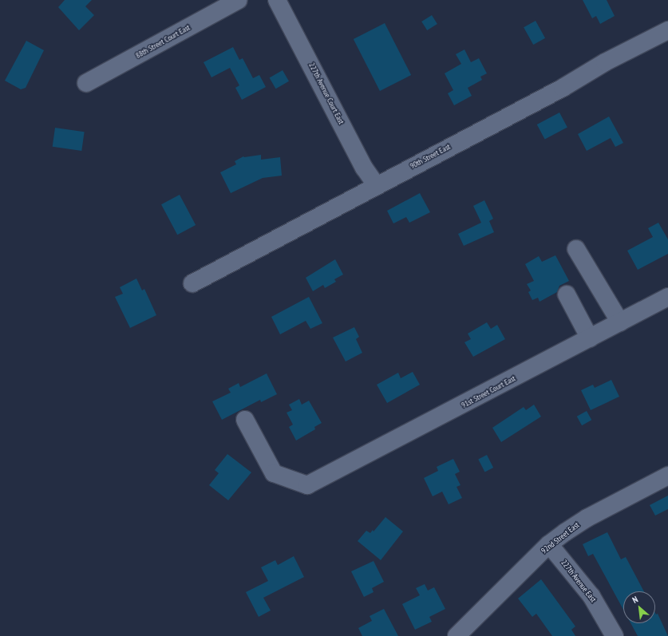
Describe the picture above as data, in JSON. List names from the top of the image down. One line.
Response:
{"streets":{"street":["88th Street Court East","227th Avenue Court East","90th Street East","91st Street Court East","92nd Street East","227th Avenue East"]},"crossings":[["227th Avenue Court East","90th Street East"],["92nd Street East","227th Avenue East"]],"north":"top left"}
